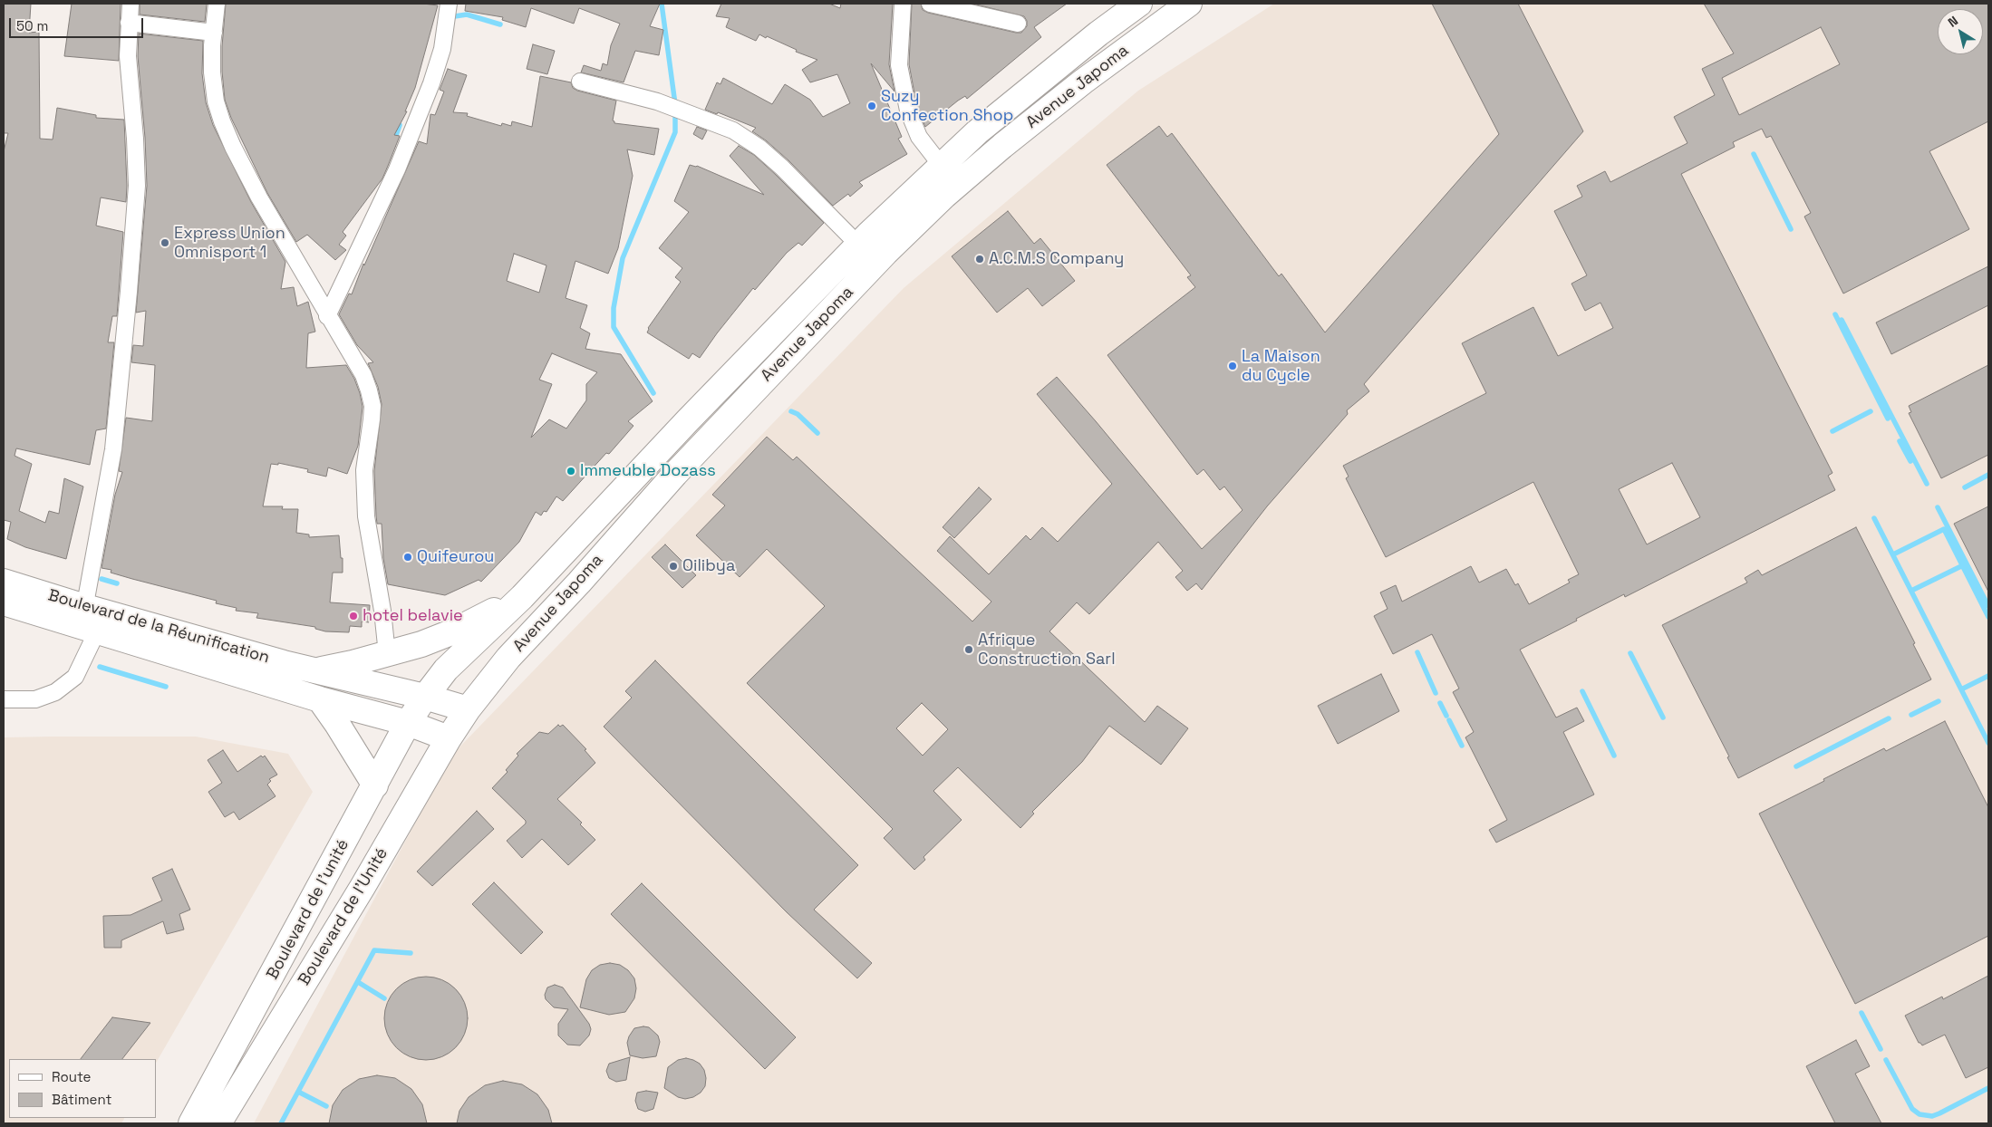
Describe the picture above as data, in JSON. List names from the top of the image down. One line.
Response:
{"streets":{"main road":["Avenue Japoma","Boulevard de la Réunification","Boulevard de l'unité","Boulevard de l'Unité"]},"crossings":[["Avenue Japoma","Boulevard de la Réunification"],["Avenue Japoma","Boulevard de l'unité"],["Avenue Japoma","Boulevard de l'Unité"],["Boulevard de la Réunification","Boulevard de l'unité"],["Boulevard de la Réunification","Boulevard de l'Unité"]],"places":["Suzy Confection Shop","Express Union Omnisport 1","A.C.M.S Company","La Maison du Cycle","Immeuble Dozass","Quifeurou","Oilibya","hotel belavie","Afrique Construction Sarl"],"legend":["Route","Bâtiment"],"scale_bar":"50 m","north":"top left"}
